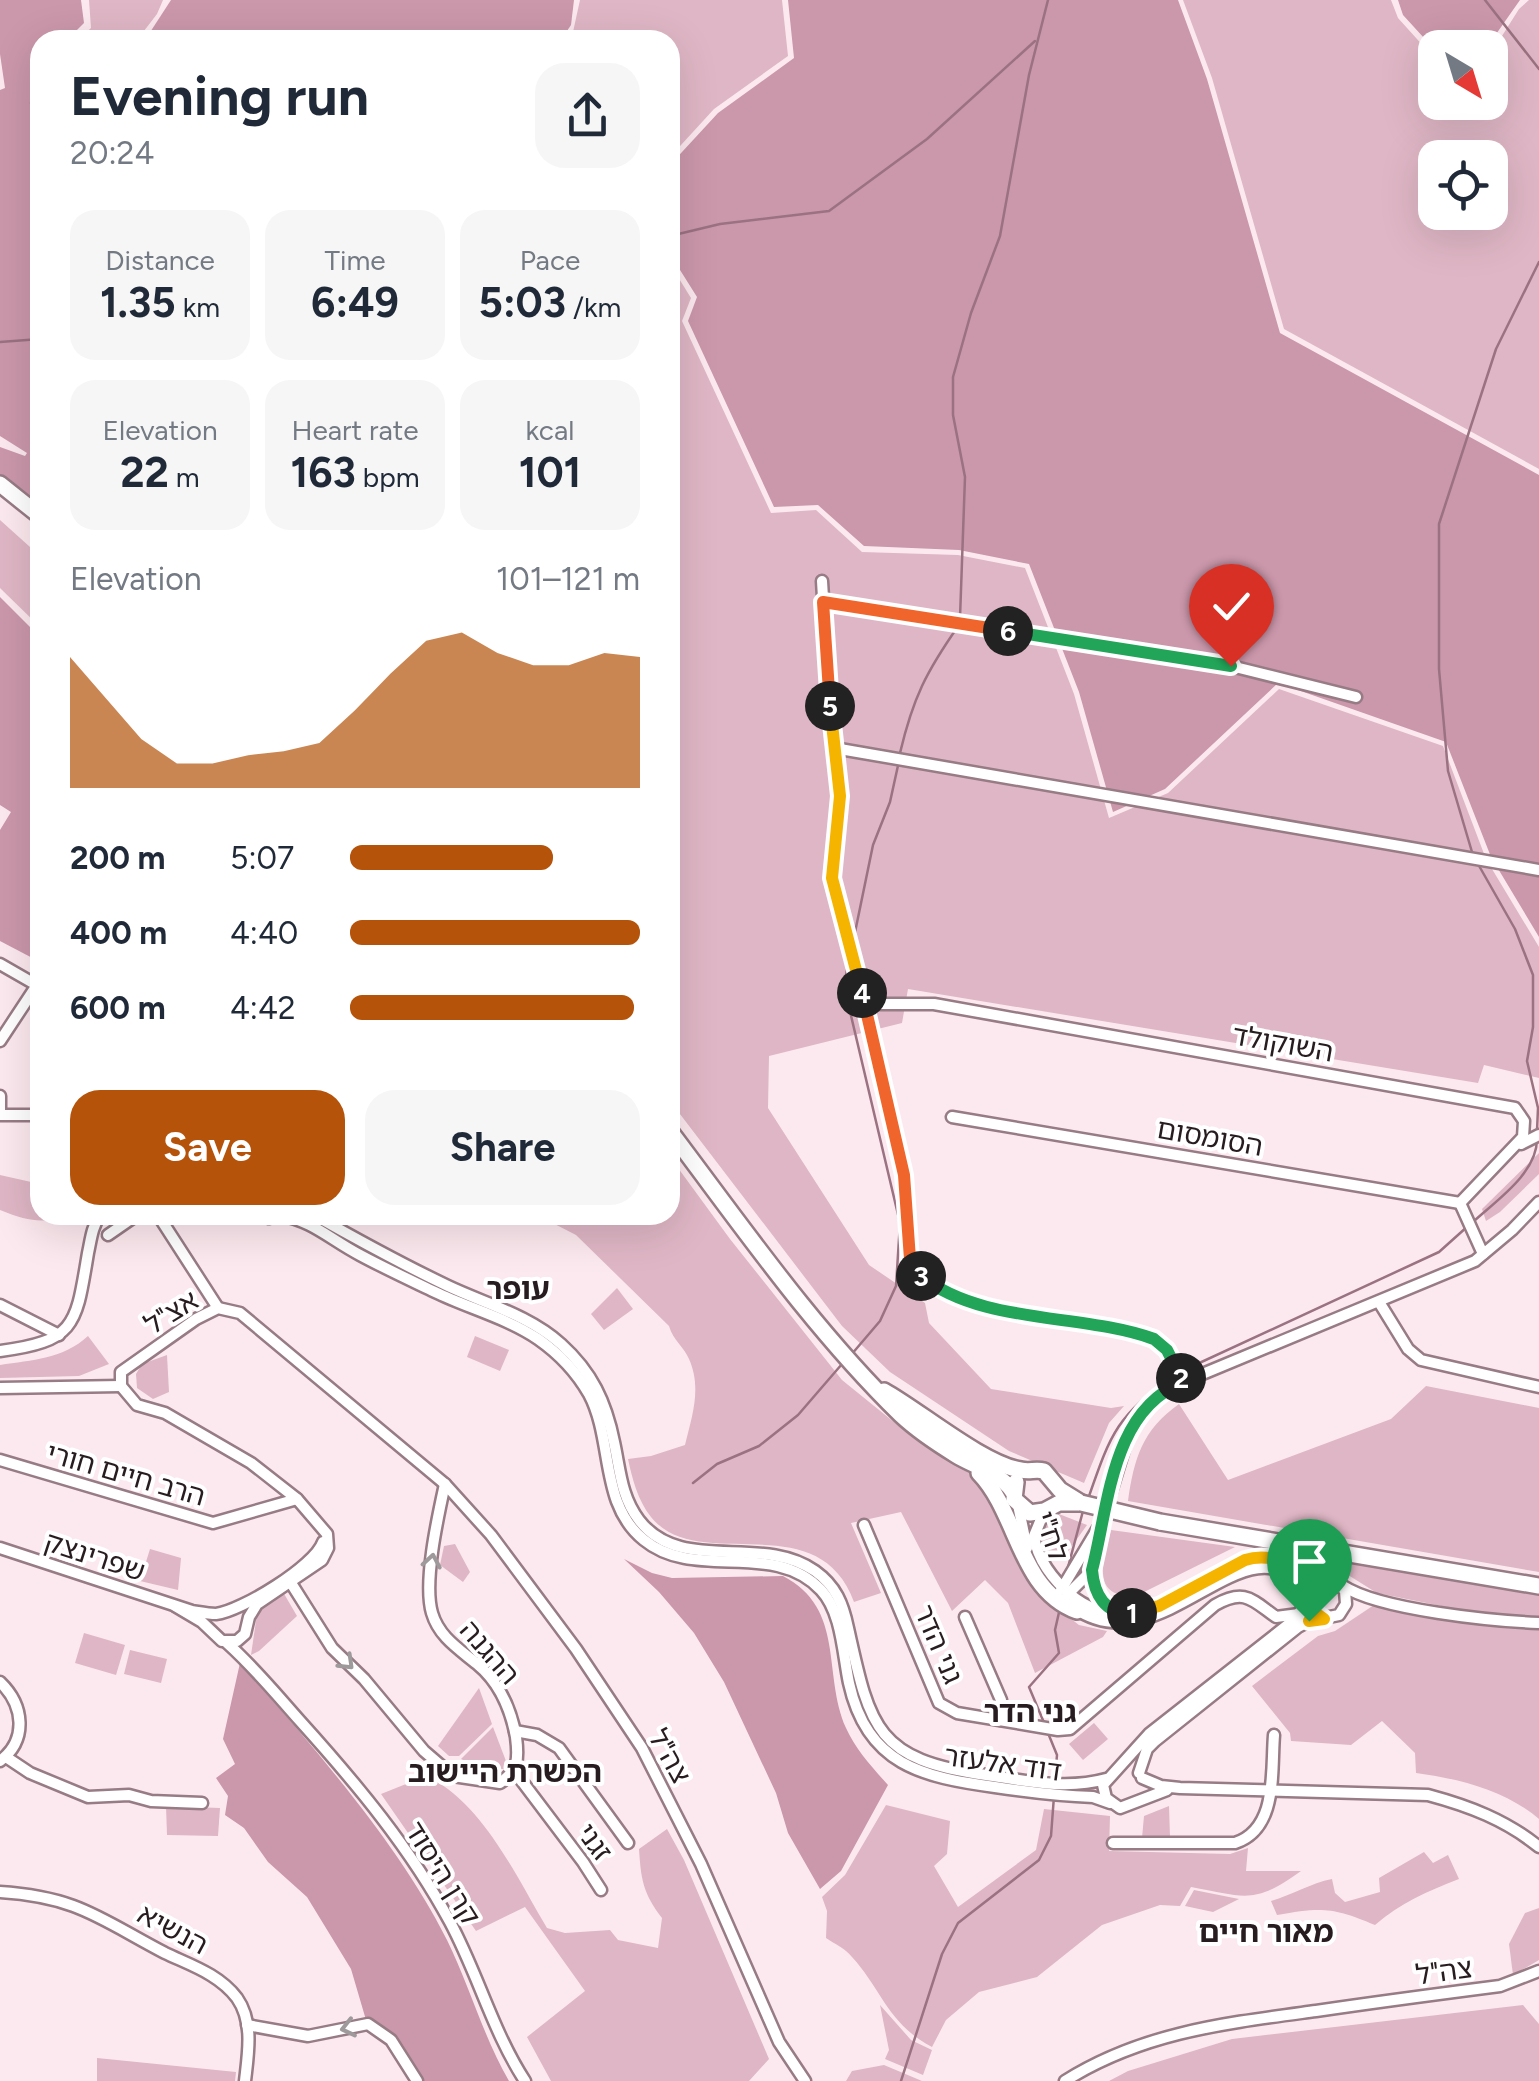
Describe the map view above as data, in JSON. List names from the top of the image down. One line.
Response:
{"streets":{"street":["השוקולד","הסומסום","אצ\"ל","הרב חיים חורי","לח\"י","שפרינצק","גני הדר","ההגנה","צה\"ל","דוד אלעזר","זגני","קרן היסוד","הנשיא"]},"crossings":[["אצ\"ל","ההגנה"],["אצ\"ל","צה\"ל"],["שפרינצק","קרן היסוד"],["ההגנה","צה\"ל"],["ההגנה","זגני"]],"one_way":["ההגנה"],"districts":["עופר","גני הדר","הכשרת היישוב","מאור חיים"],"north":"bottom right","page":{"heading":["Evening run","20:24"],"stats":[["Distance","1.35 km"],["Time","6:49"],["Pace","5:03 /km"],["Elevation","22 m"],["Heart rate","163 bpm"],["kcal","101"]],"chart":["Elevation","101–121 m"],"pins":["6","5","4","3","2","1"],"list":[{"name":"200 m","note":"5:07"},{"name":"400 m","note":"4:40"},{"name":"600 m","note":"4:42"}],"buttons":["Save","Share"]}}
